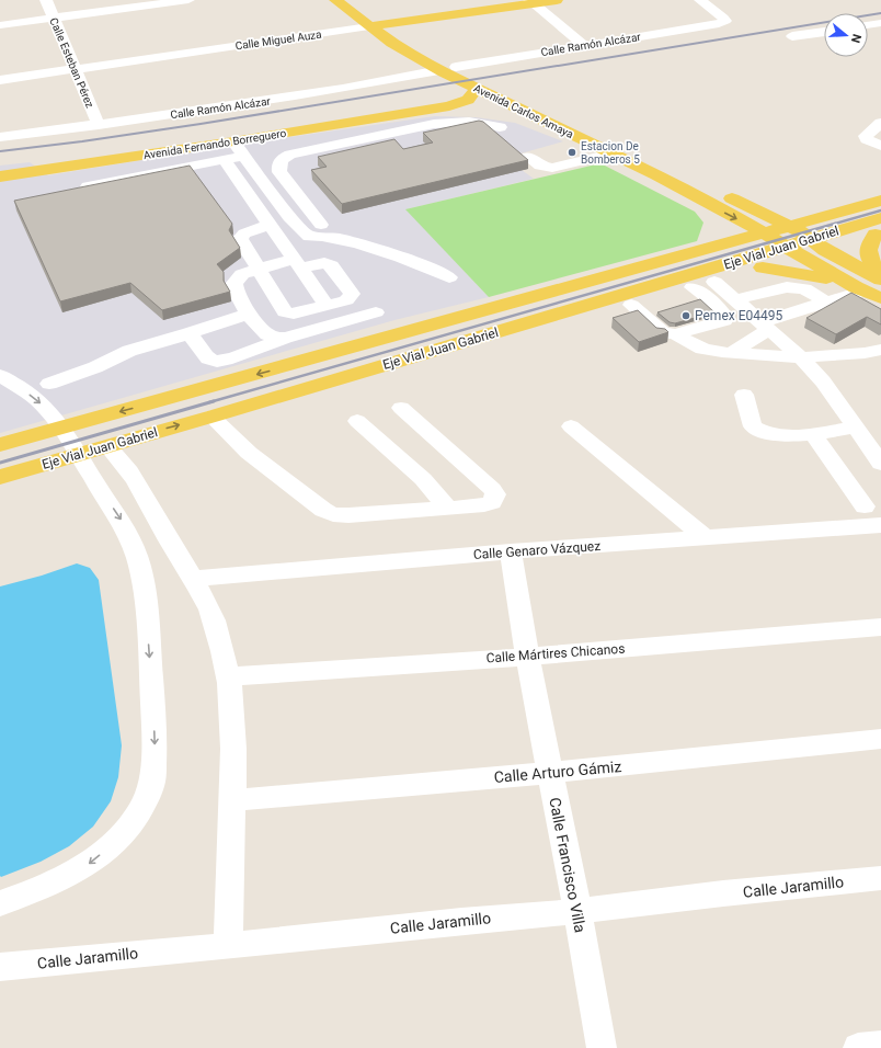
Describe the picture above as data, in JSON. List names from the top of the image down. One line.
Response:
{"streets":{"main road":["Calle Miguel Auza","Avenida Carlos Amaya","Avenida Fernando Borreguero","Eje Vial Juan Gabriel"],"street":["Calle Ramón Alcázar","Calle Esteban Pérez","Calle Genaro Vázquez","Calle Mártires Chicanos","Calle Arturo Gámiz","Calle Francisco Villa","Calle Jaramillo"]},"crossings":[["Calle Miguel Auza","Calle Esteban Pérez"],["Calle Miguel Auza","Avenida Carlos Amaya"],["Calle Ramón Alcázar","Calle Esteban Pérez"],["Calle Ramón Alcázar","Avenida Carlos Amaya"],["Calle Genaro Vázquez","Calle Francisco Villa"],["Calle Mártires Chicanos","Calle Francisco Villa"],["Calle Arturo Gámiz","Calle Francisco Villa"],["Calle Francisco Villa","Calle Jaramillo"]],"places":["Estacion De Bomberos 5","Pemex E04495"],"north":"right"}
